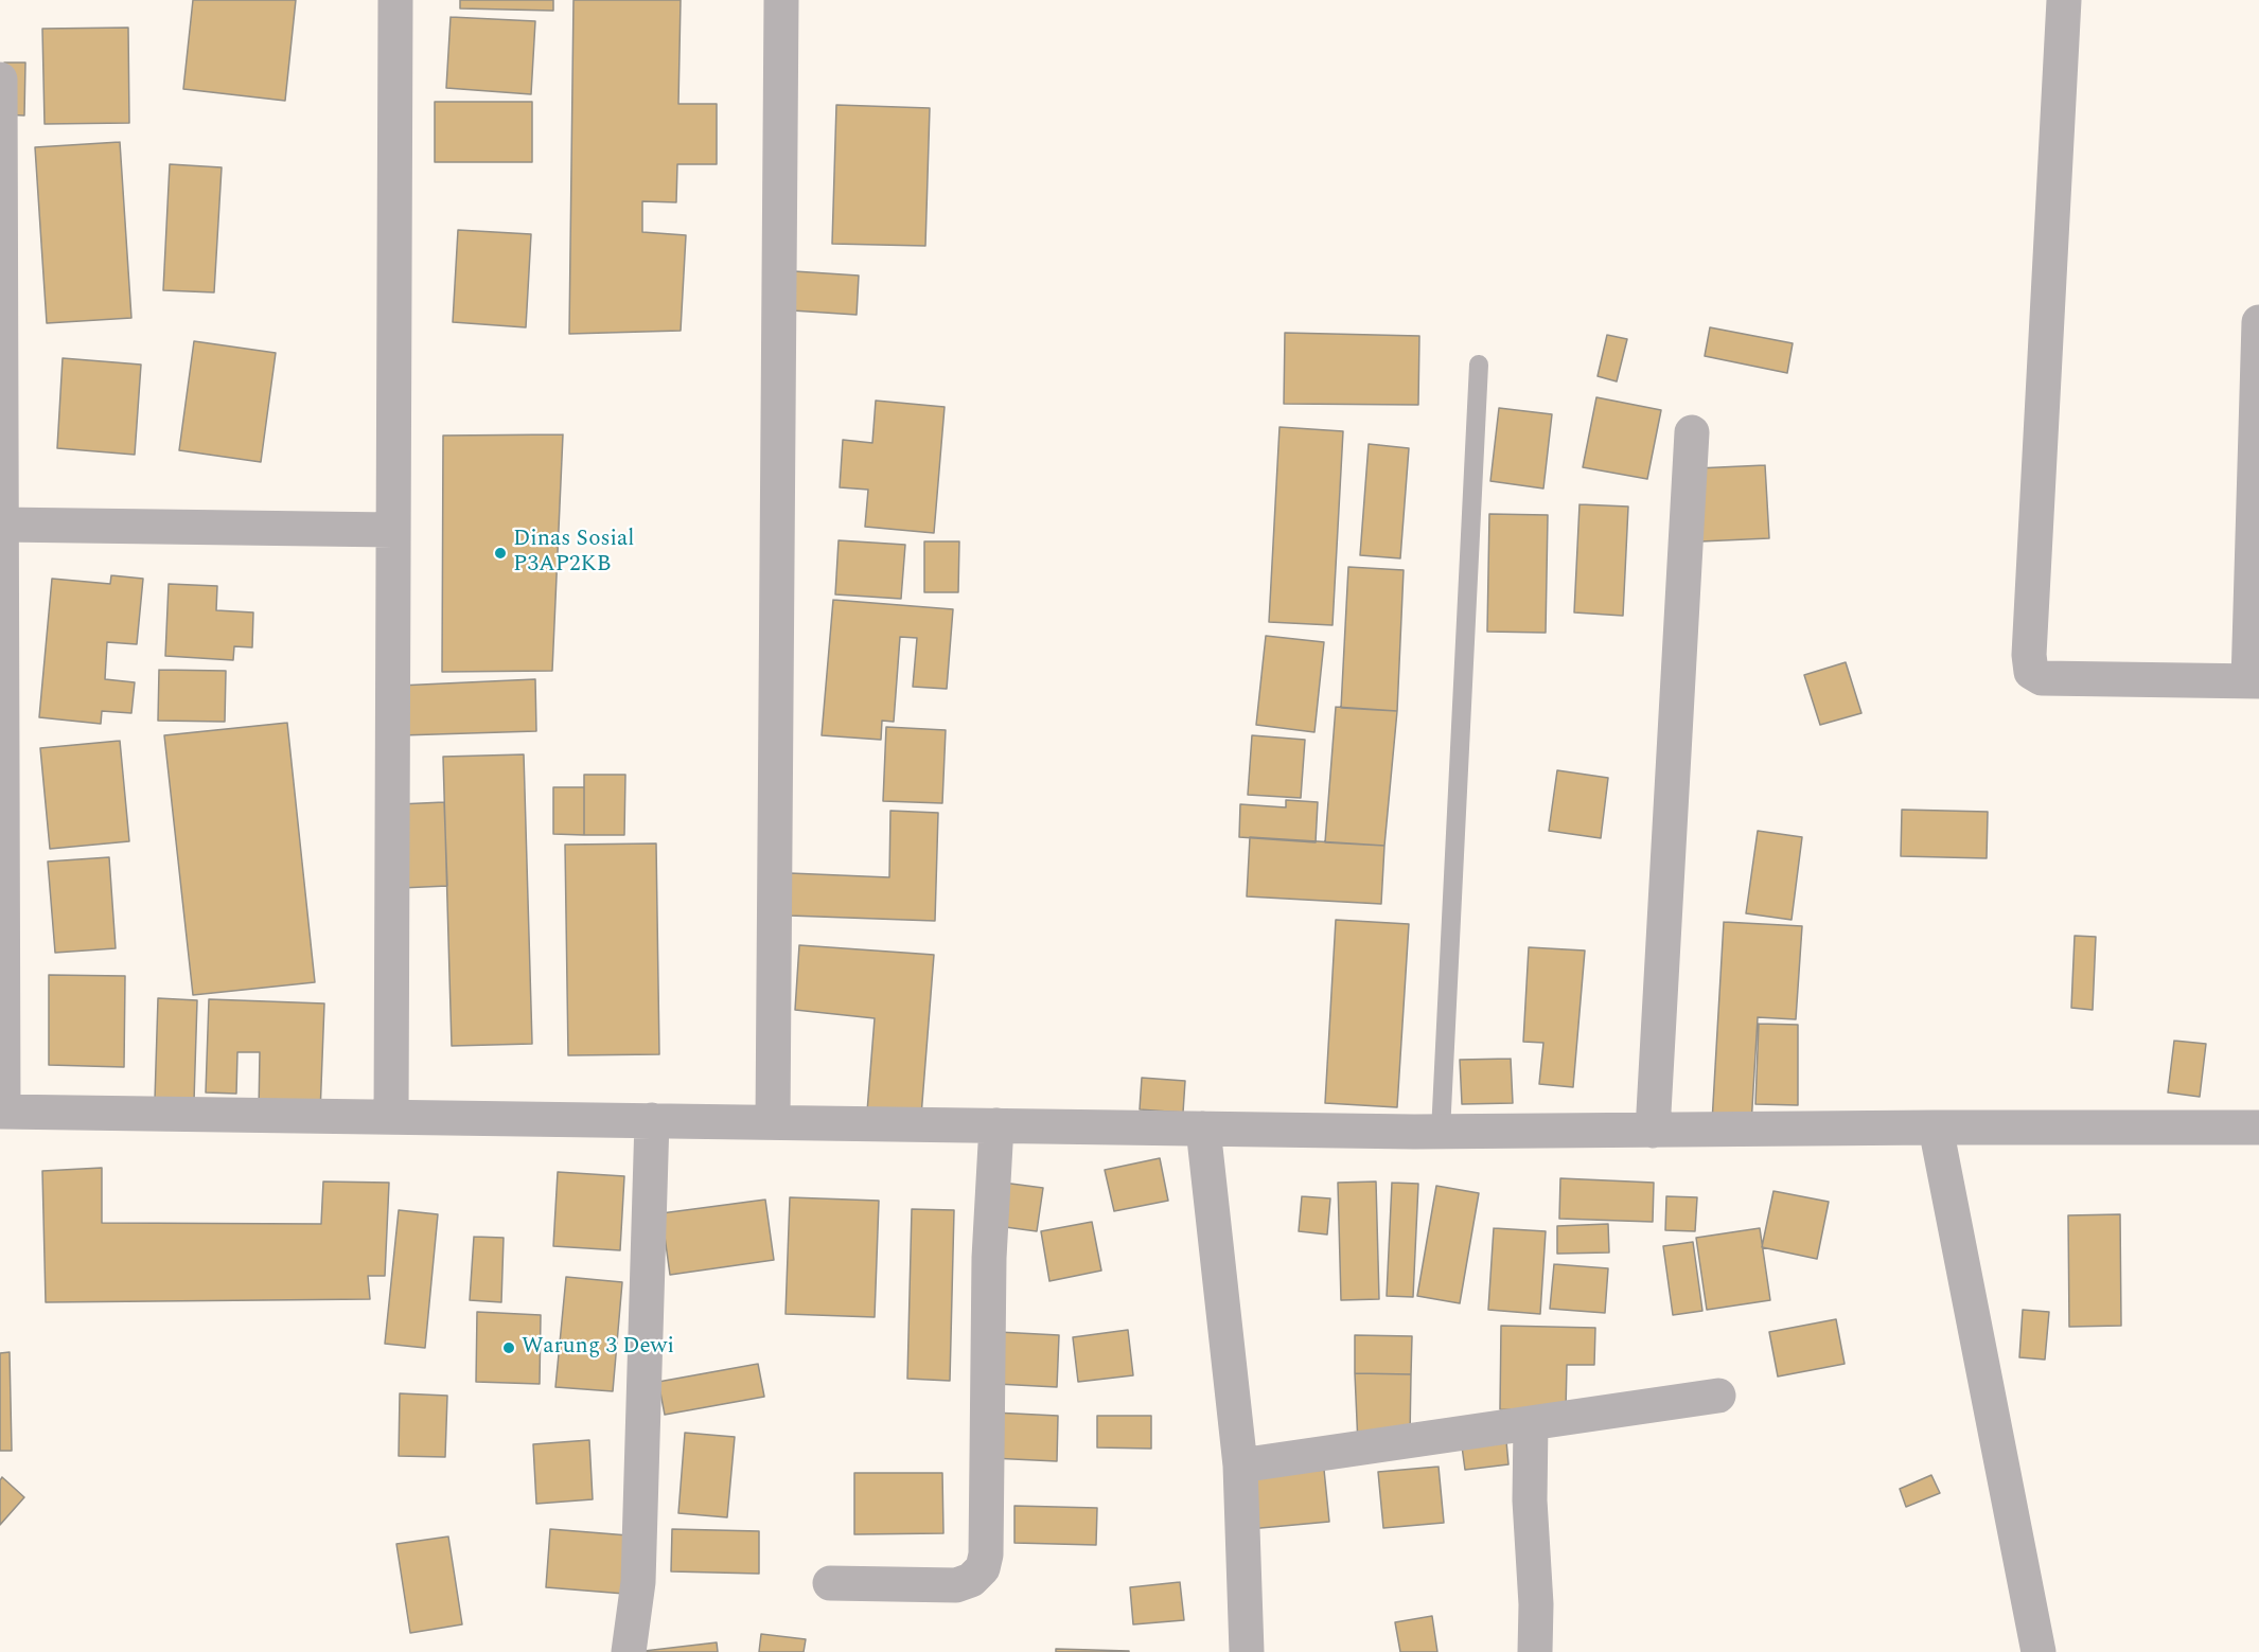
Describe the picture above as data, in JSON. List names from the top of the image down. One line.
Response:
{"places":["Dinas Sosial P3AP2KB","Warung 3 Dewi"]}
